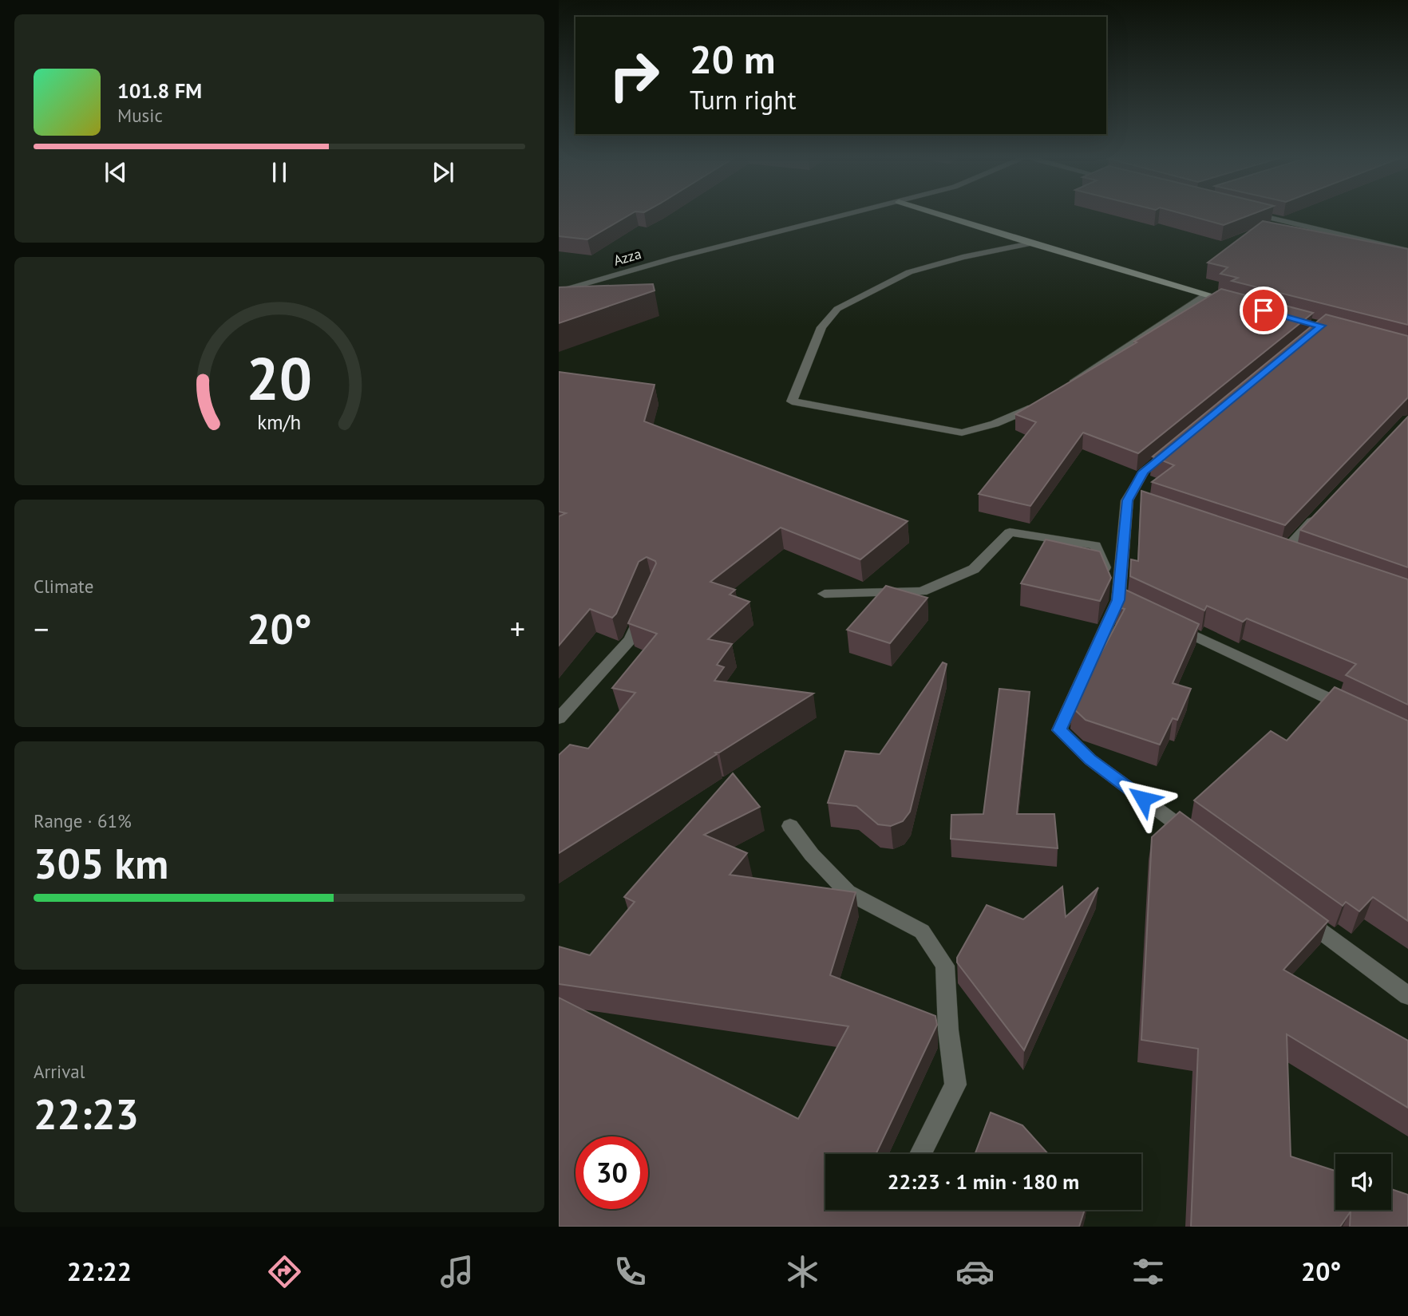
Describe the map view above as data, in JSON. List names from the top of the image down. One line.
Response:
{"streets":{"street":["Azza"]},"page":{"turn":["20 m","Turn right"],"song":["101.8 FM","Music"],"tile":["Climate",["Range · 61%","305 km"],["Arrival","22:23"]],"heat":["−","20°","+"],"limit":"30","trip":"22:23 · 1 min · 180 m","tabs":["22:22","20°"],"gauge":["20","km/h"]}}
